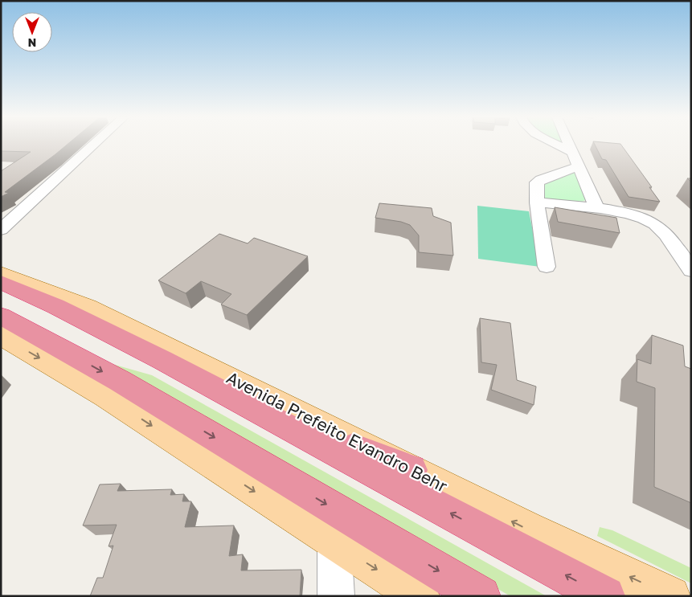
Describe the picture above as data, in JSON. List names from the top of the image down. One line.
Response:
{"streets":{"highway":["Avenida Prefeito Evandro Behr"]},"north":"bottom"}
